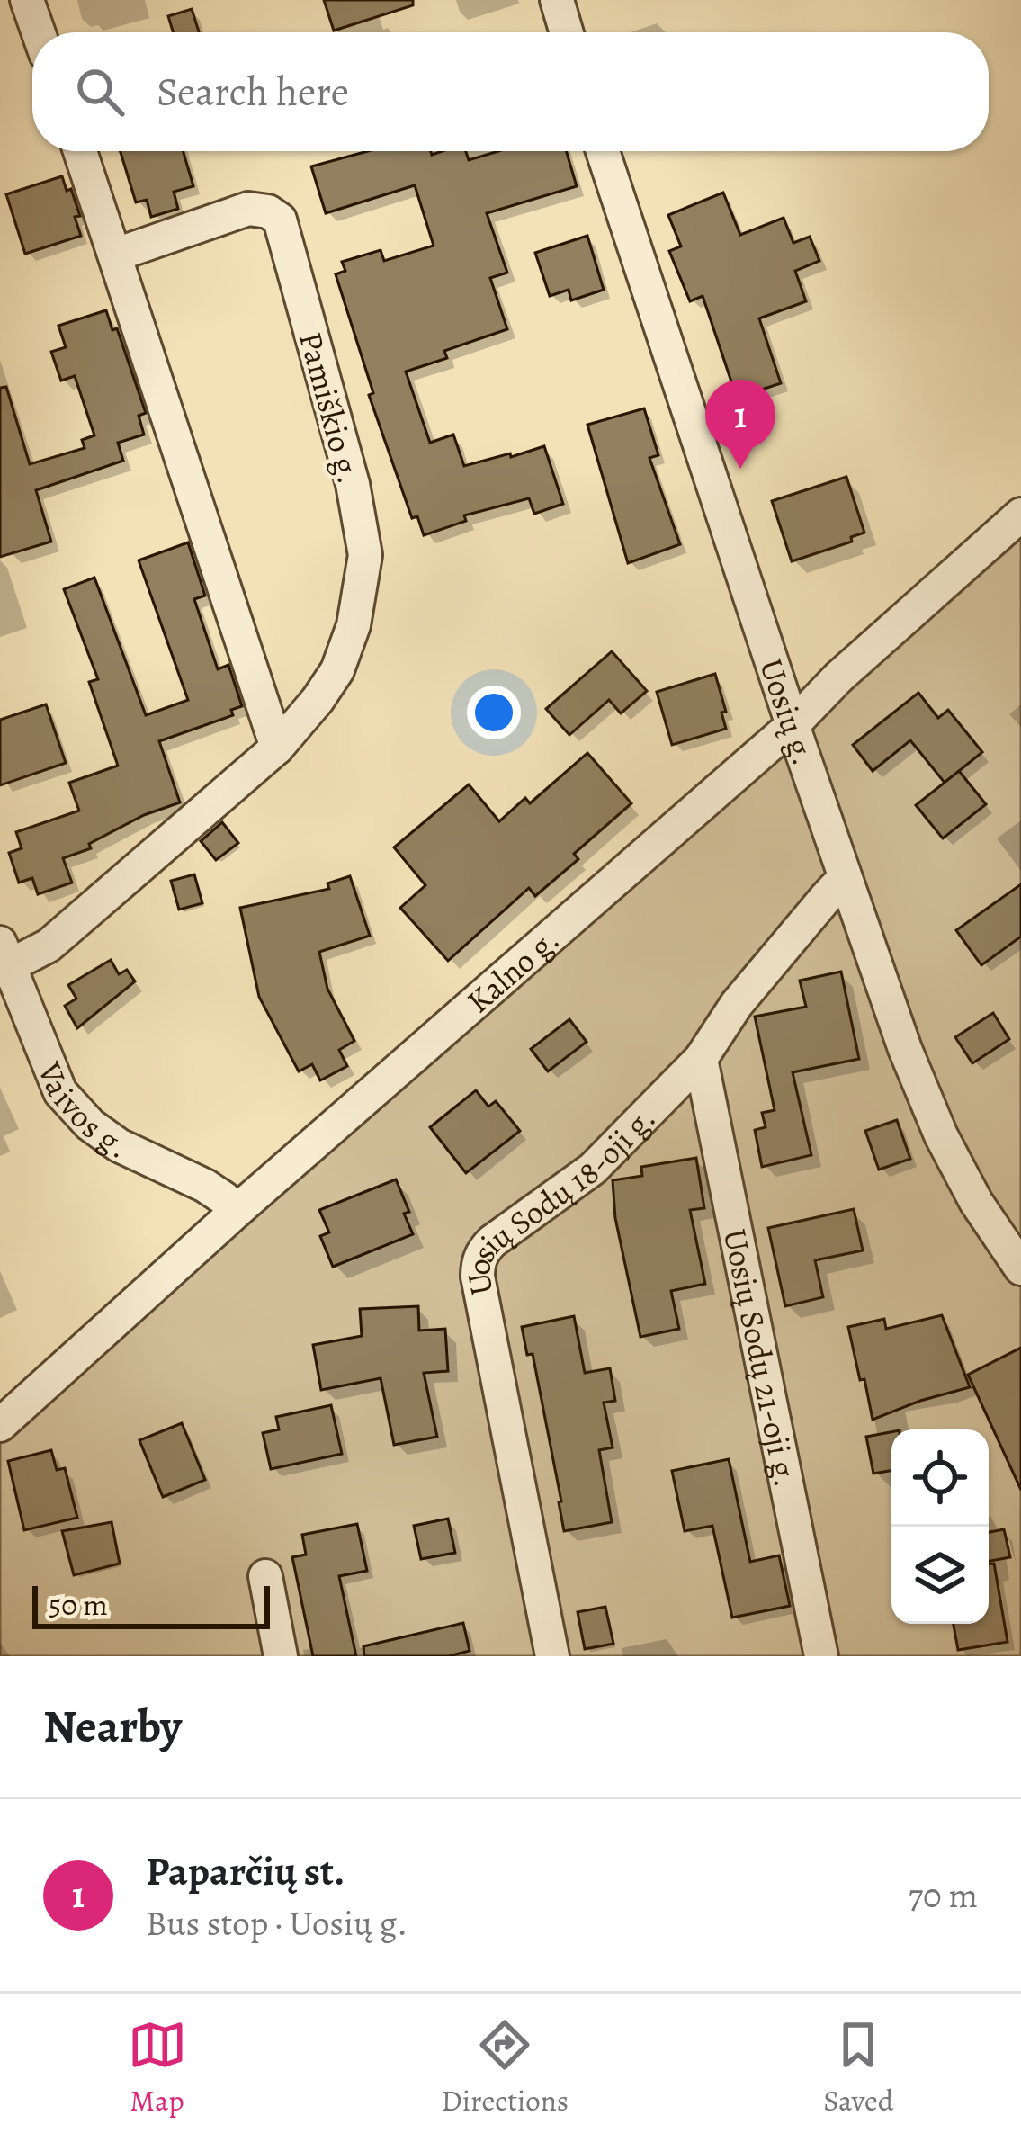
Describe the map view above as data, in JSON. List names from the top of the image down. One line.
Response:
{"streets":{"street":["Pamiškio g.","Uosių g.","Kalno g.","Vaivos g.","Uosių Sodų 18-oji g.","Uosių Sodų 21-oji g."]},"crossings":[["Pamiškio g.","Vaivos g."],["Uosių g.","Kalno g."],["Uosių g.","Uosių Sodų 18-oji g."],["Kalno g.","Vaivos g."],["Uosių Sodų 18-oji g.","Uosių Sodų 21-oji g."]],"scale_bar":"50 m","page":{"search":"Search here","pins":"1","scale":"50 m","heading":"Nearby","list":[{"mark":"1","name":"Paparčių st.","note":"Bus stop · Uosių g.","value":"70 m"}],"nav":["Map","Directions","Saved"]}}
